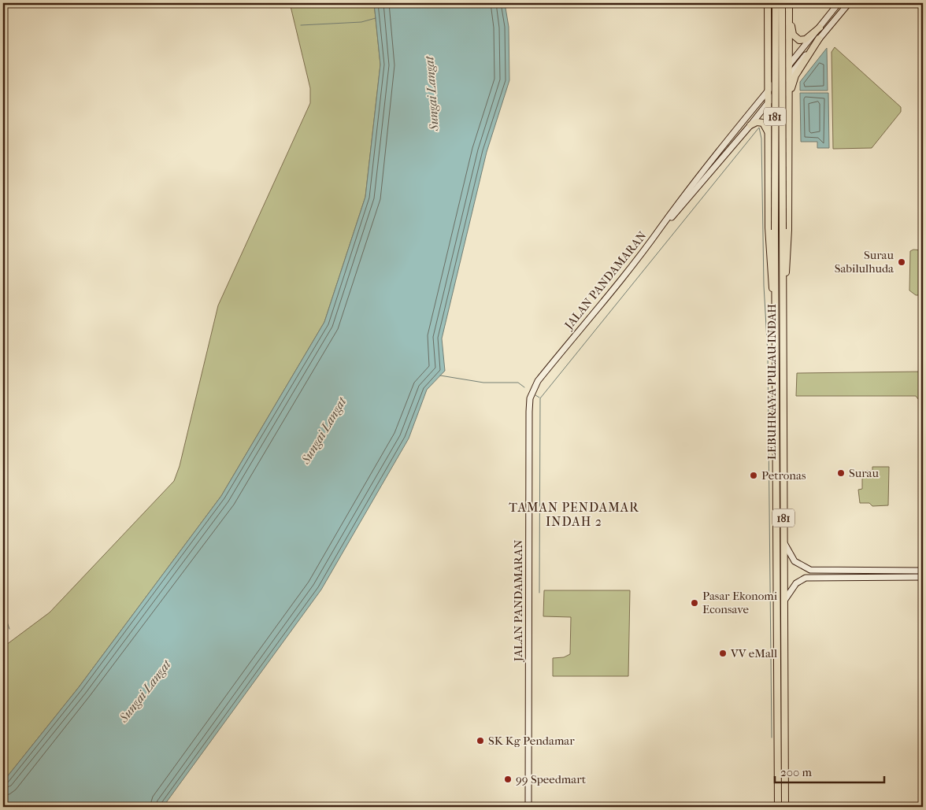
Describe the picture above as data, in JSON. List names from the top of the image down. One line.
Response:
{"streets":{"main road":["181","JALAN PANDAMARAN","LEBUHRAYA PULAU INDAH"]},"districts":["TAMAN PENDAMAR INDAH 2"],"water":["Sungai Langat"],"places":["Surau Sabilulhuda","Surau","Petronas","Pasar Ekonomi Econsave","VV eMall","SK Kg Pendamar","99 Speedmart"],"scale_bar":"200 m"}
